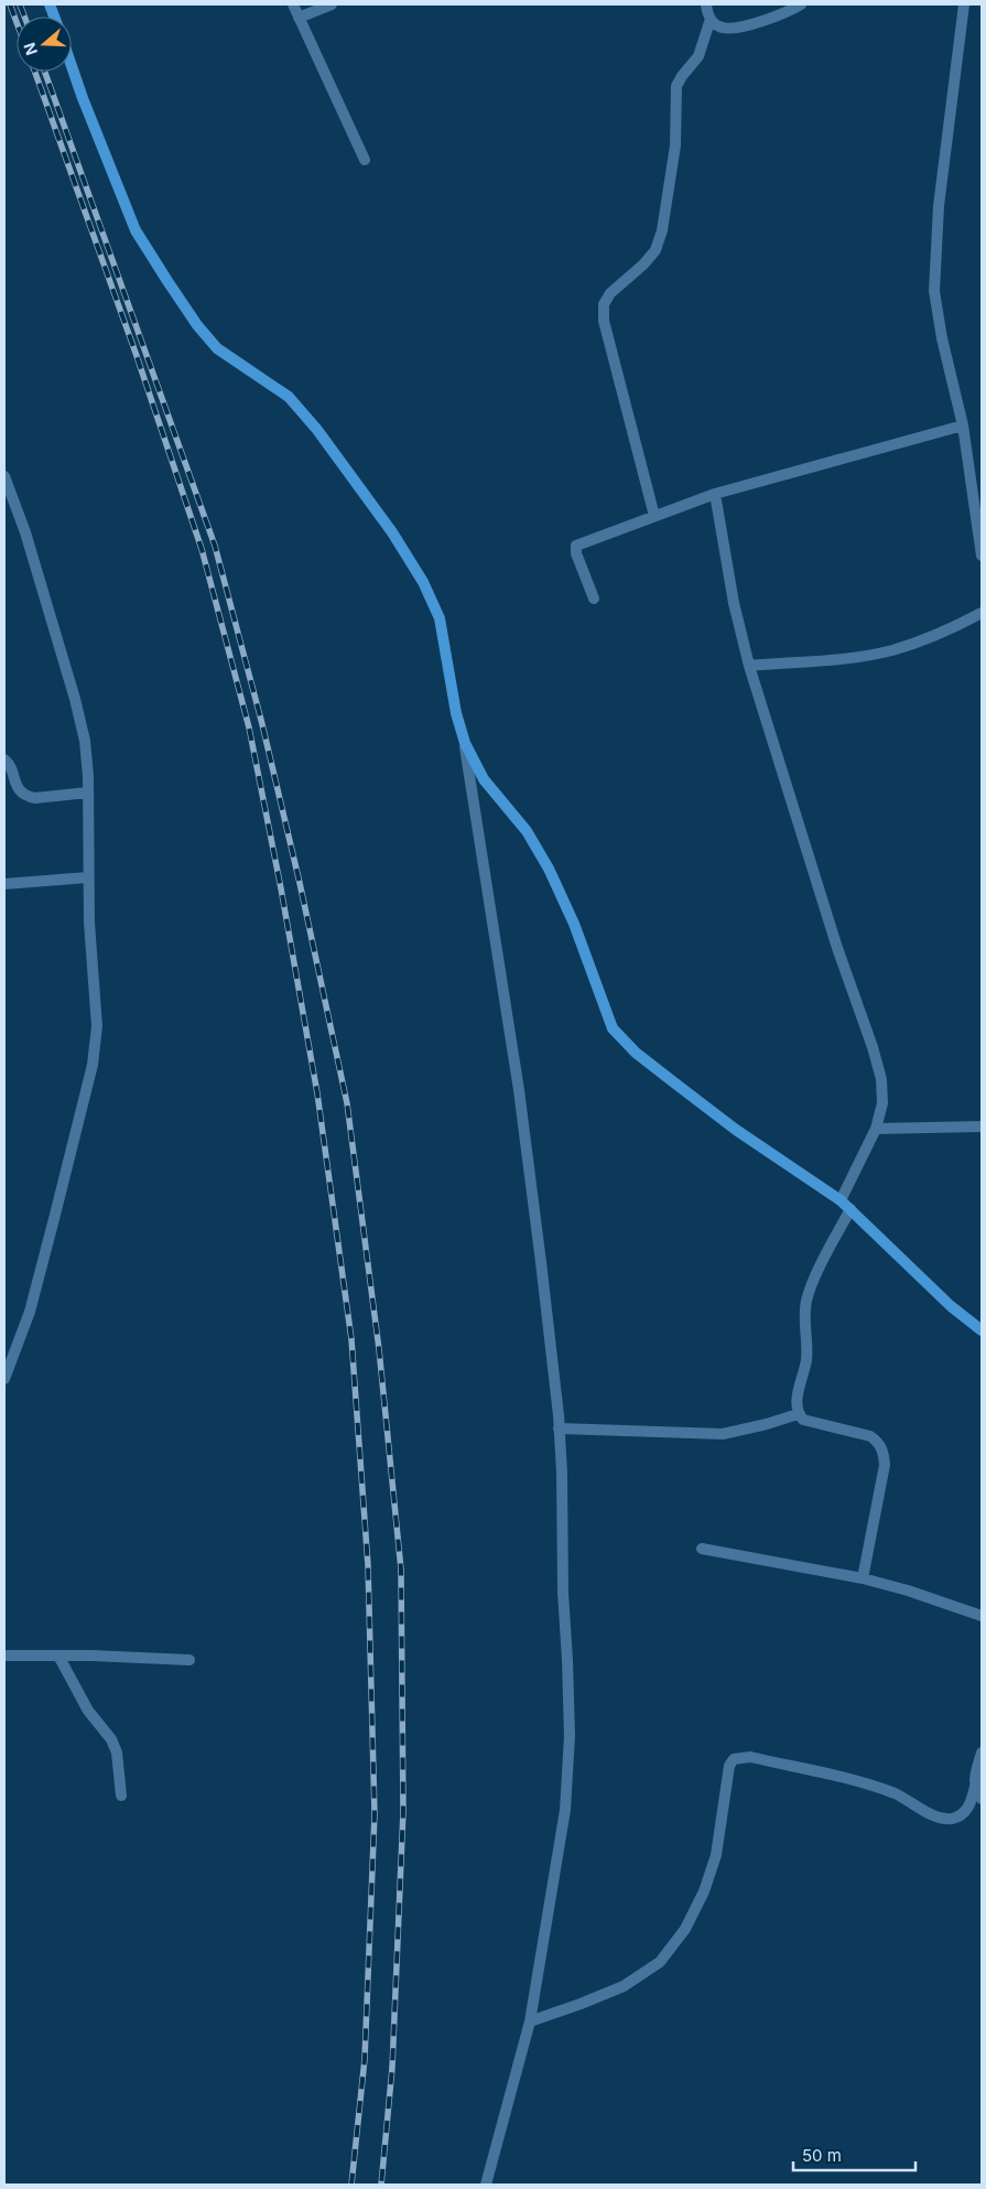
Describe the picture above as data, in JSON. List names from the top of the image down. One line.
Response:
{"scale_bar":"50 m","north":"left"}
